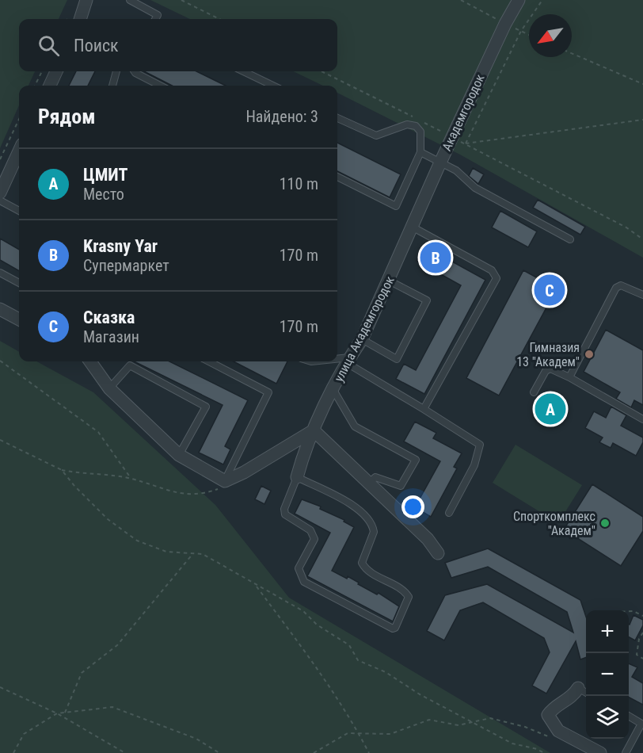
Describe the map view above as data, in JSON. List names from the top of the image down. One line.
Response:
{"streets":{"street":["Академгородок","улица Академгородок"]},"crossings":[["Академгородок","улица Академгородок"]],"places":["Гимназия 13 \"Академ\"","Спорткомплекс \"Академ\""],"north":"bottom left","page":{"search":"Поиск","heading":["Рядом","Найдено: 3"],"list":[{"mark":"A","name":"ЦМИТ","note":"Место","value":"110 m"},{"mark":"B","name":"Krasny Yar","note":"Супермаркет","value":"170 m"},{"mark":"C","name":"Сказка","note":"Магазин","value":"170 m"}],"pins":["B","C","A"],"map_buttons":["+","−"]}}
